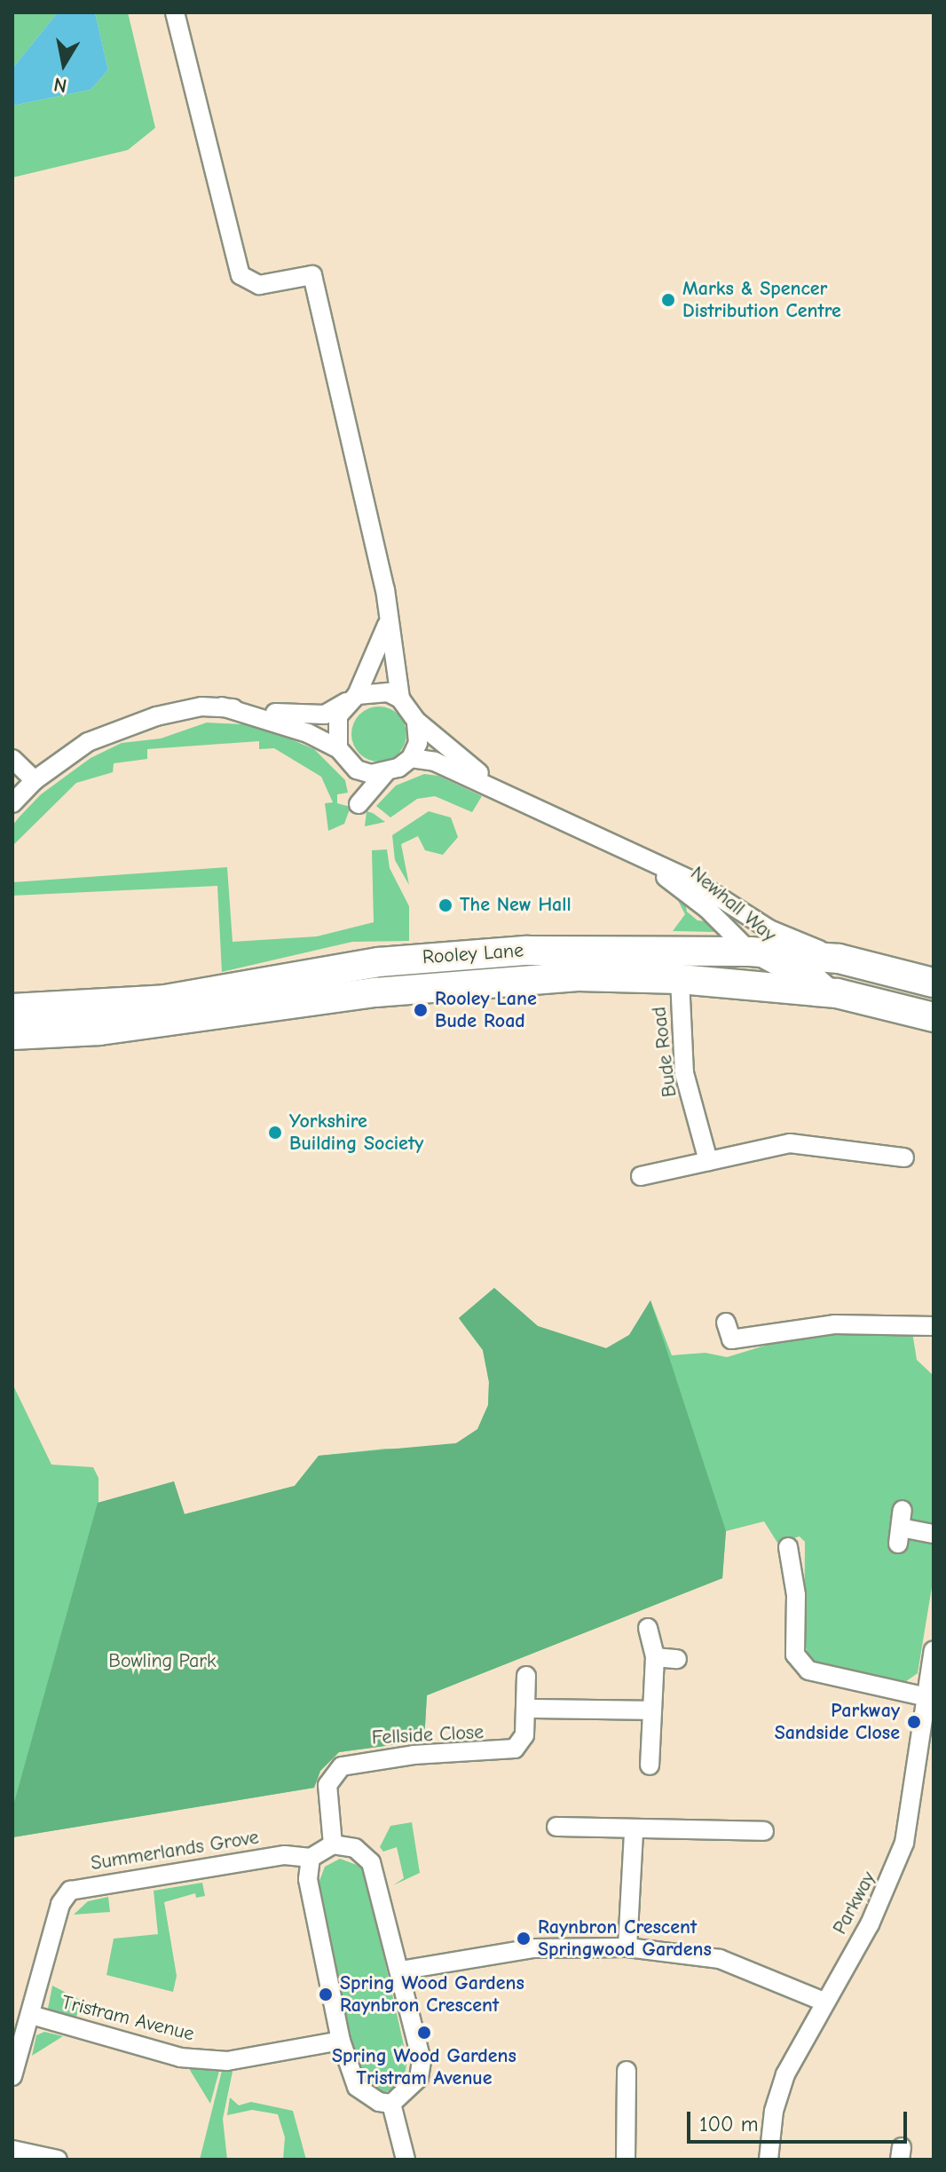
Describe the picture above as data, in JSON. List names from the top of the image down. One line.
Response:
{"streets":{"highway":["Rooley Lane"],"street":["Newhall Way","Bude Road","Fellside Close","Summerlands Grove","Parkway","Tristram Avenue"]},"crossings":[["Newhall Way","Rooley Lane"],["Rooley Lane","Bude Road"],["Summerlands Grove","Tristram Avenue"]],"parks":["Bowling Park"],"places":["Marks & Spencer Distribution Centre","The New Hall","Rooley Lane Bude Road","Yorkshire Building Society","Parkway Sandside Close","Raynbron Crescent Springwood Gardens","Spring Wood Gardens Raynbron Crescent","Spring Wood Gardens Tristram Avenue"],"scale_bar":"100 m","north":"bottom"}
